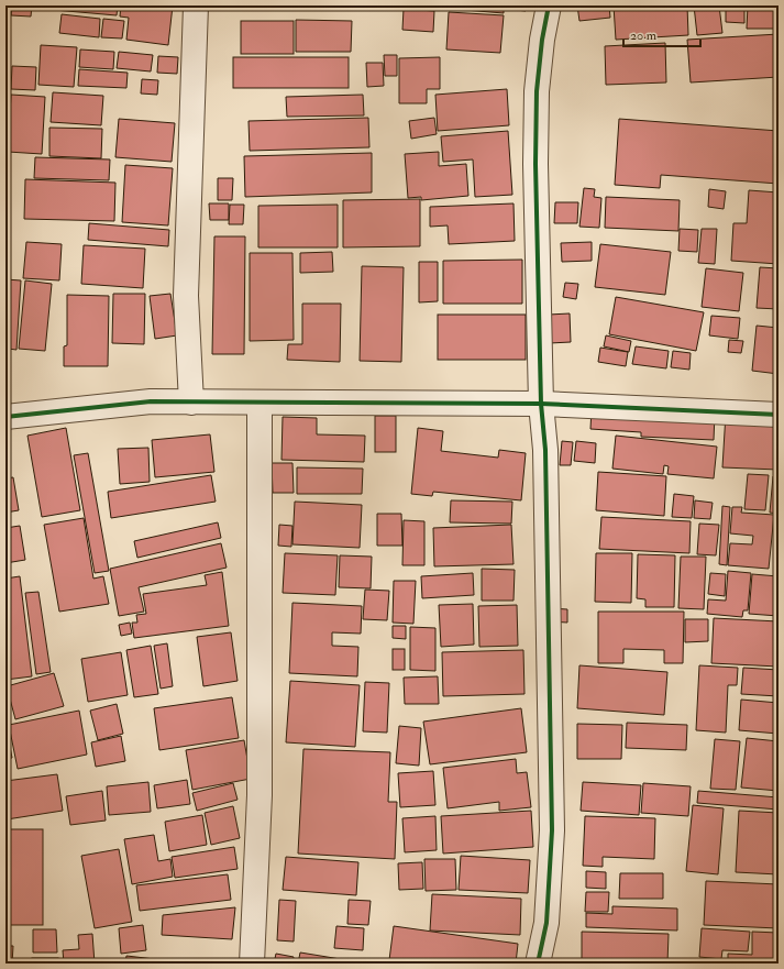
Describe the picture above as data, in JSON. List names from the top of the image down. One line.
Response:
{"scale_bar":"20 m"}
